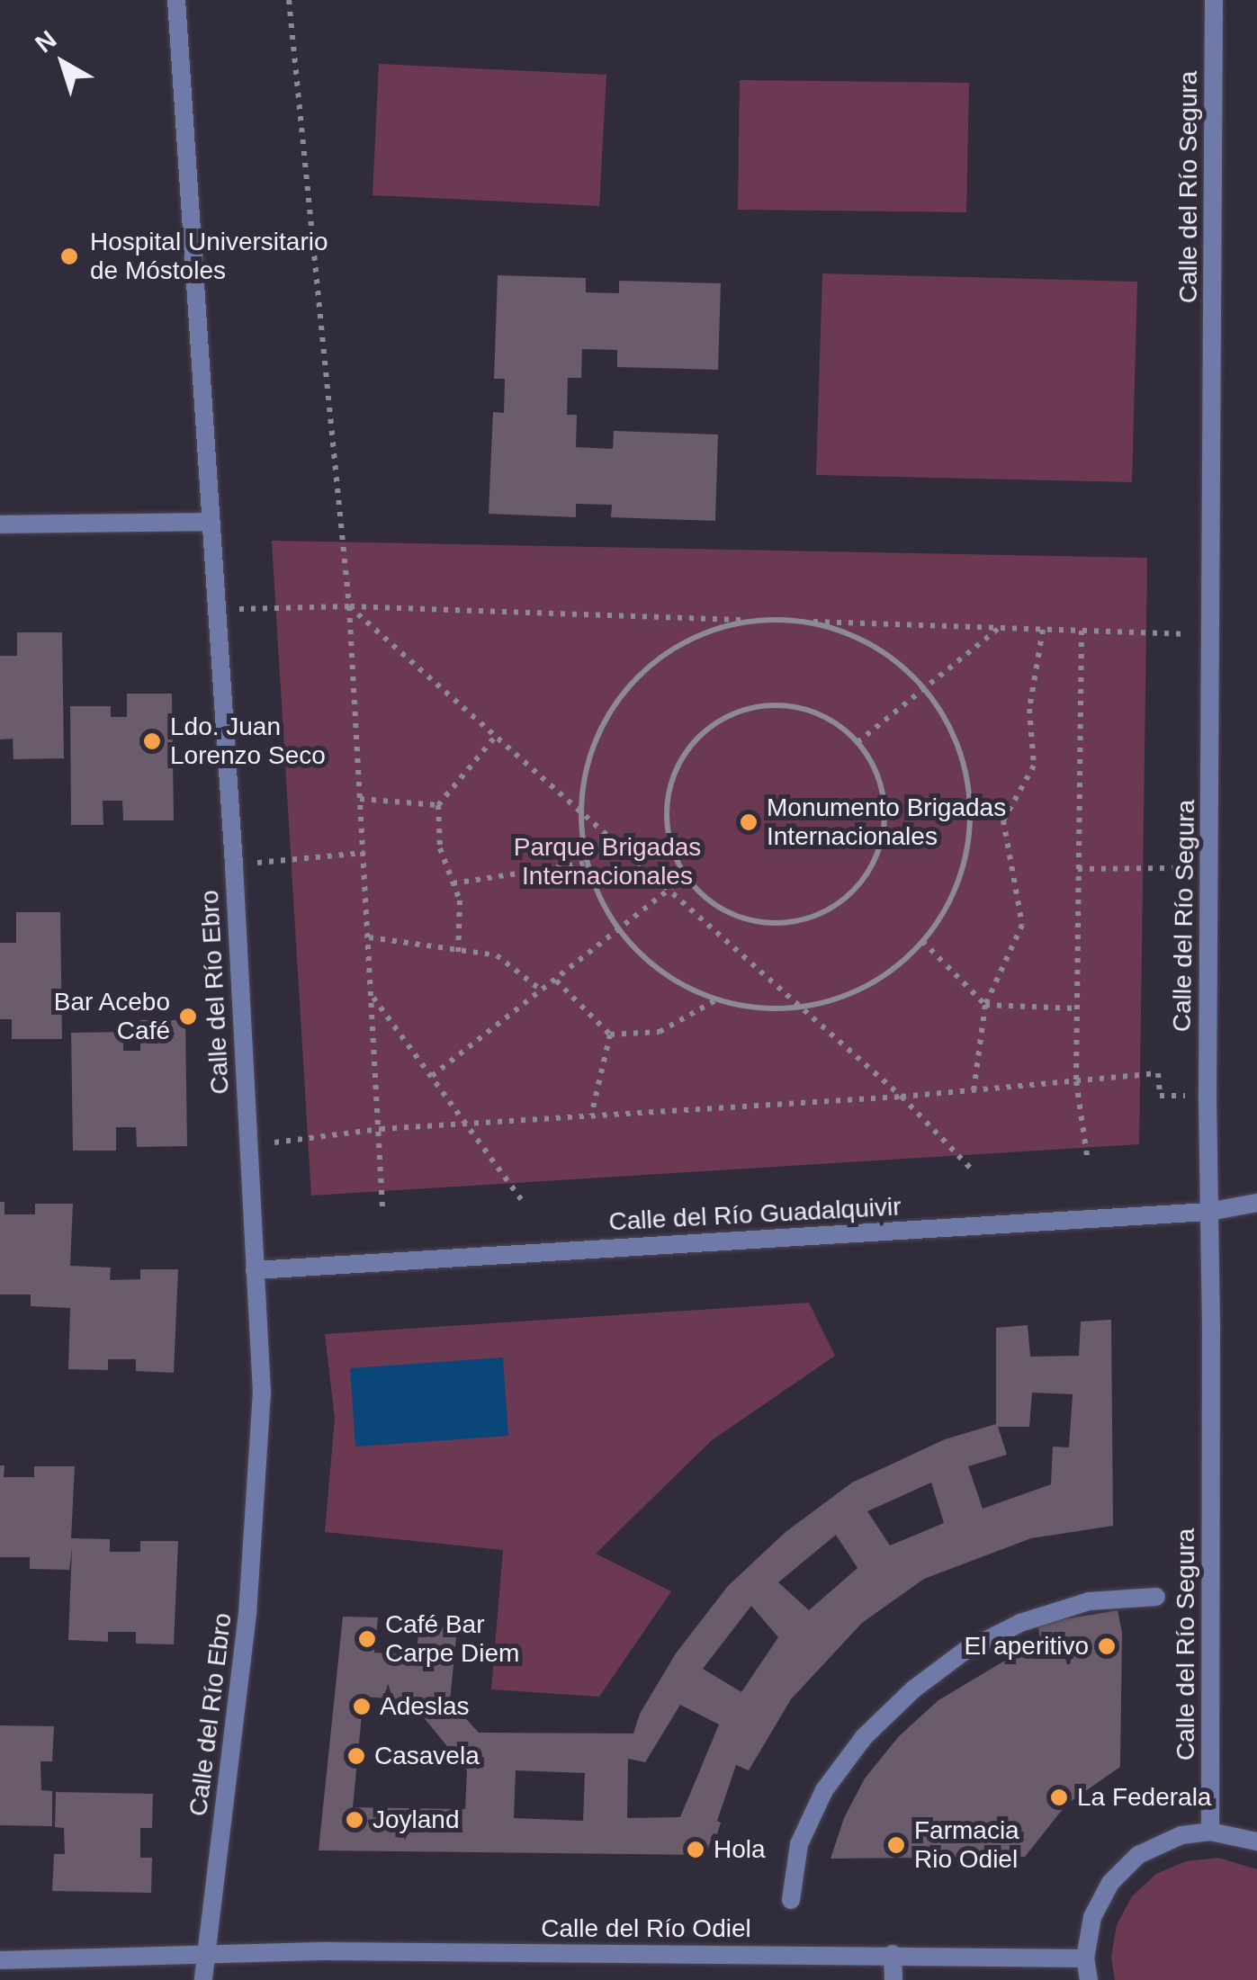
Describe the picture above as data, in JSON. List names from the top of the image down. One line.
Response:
{"streets":{"street":["Calle del Río Segura","Calle del Río Ebro","Calle del Río Guadalquivir","Calle del Río Odiel"]},"crossings":[["Calle del Río Segura","Calle del Río Guadalquivir"],["Calle del Río Ebro","Calle del Río Guadalquivir"],["Calle del Río Ebro","Calle del Río Odiel"]],"parks":["Parque Brigadas Internacionales"],"places":["Hospital Universitario de Móstoles","Ldo. Juan Lorenzo Seco","Monumento Brigadas Internacionales","Bar Acebo Café","Café Bar Carpe Diem","El aperitivo","Adeslas","Casavela","La Federala","Joyland","Farmacia Rio Odiel","Hola"],"north":"top left"}
